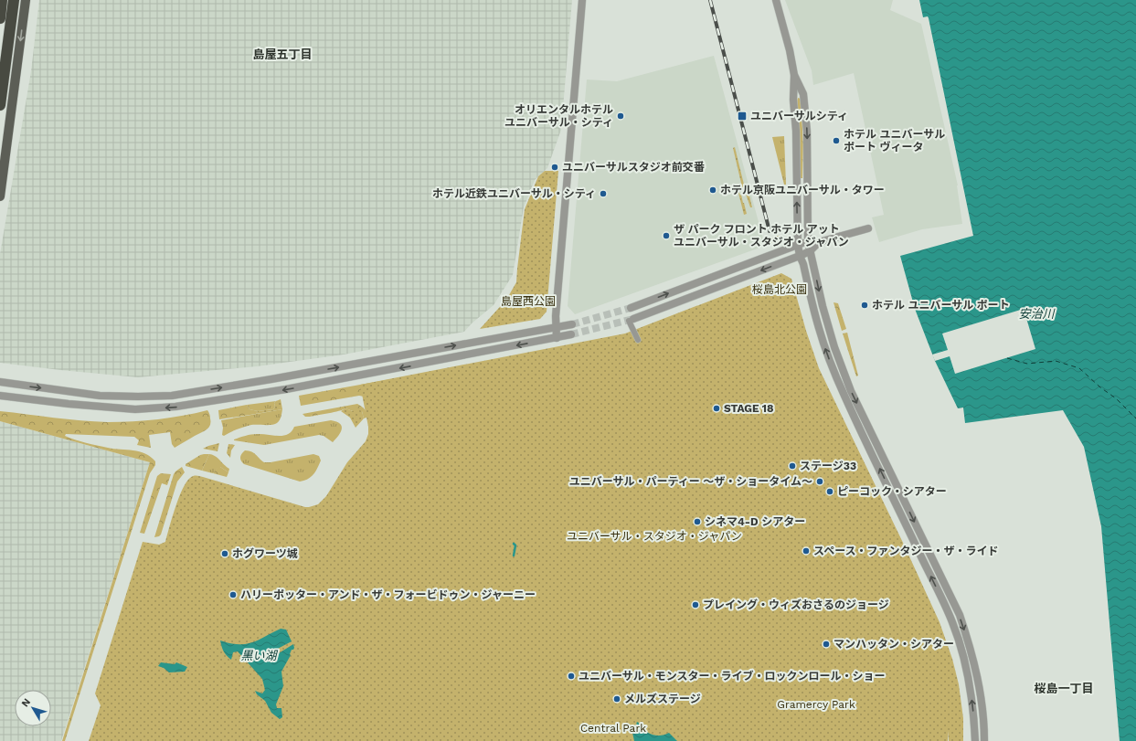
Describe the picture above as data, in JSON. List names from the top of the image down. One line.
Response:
{"districts":["島屋五丁目","桜島一丁目"],"water":["安治川","黒い湖"],"parks":["桜島北公園","島屋西公園","ユニバーサル・スタジオ・ジャパン","Gramercy Park","Central Park"],"places":{"other":["オリエンタルホテル ユニバーサル・シティ","ホテル ユニバーサル ポート ヴィータ","ユニバーサルスタジオ前交番","ホテル京阪ユニバーサル・タワー","ホテル近鉄ユニバーサル・シティ","ザ パーク フロント ホテル アット ユニバーサル・スタジオ・ジャパン","ホテル ユニバーサル ポート","STAGE 18","ステージ33","ユニバーサル・パーティー ～ザ・ショータイム～","ピーコック・シアター","シネマ4-D シアター","スペース・ファンタジー・ザ・ライド","ホグワーツ城","ハリーポッター・アンド・ザ・フォービドゥン・ジャーニー","プレイング・ウィズおさるのジョージ","マンハッタン・シアター","ユニバーサル・モンスター・ライブ・ロックンロール・ショー","メルズステージ"],"transit":["ユニバーサルシティ"]},"north":"top left"}
